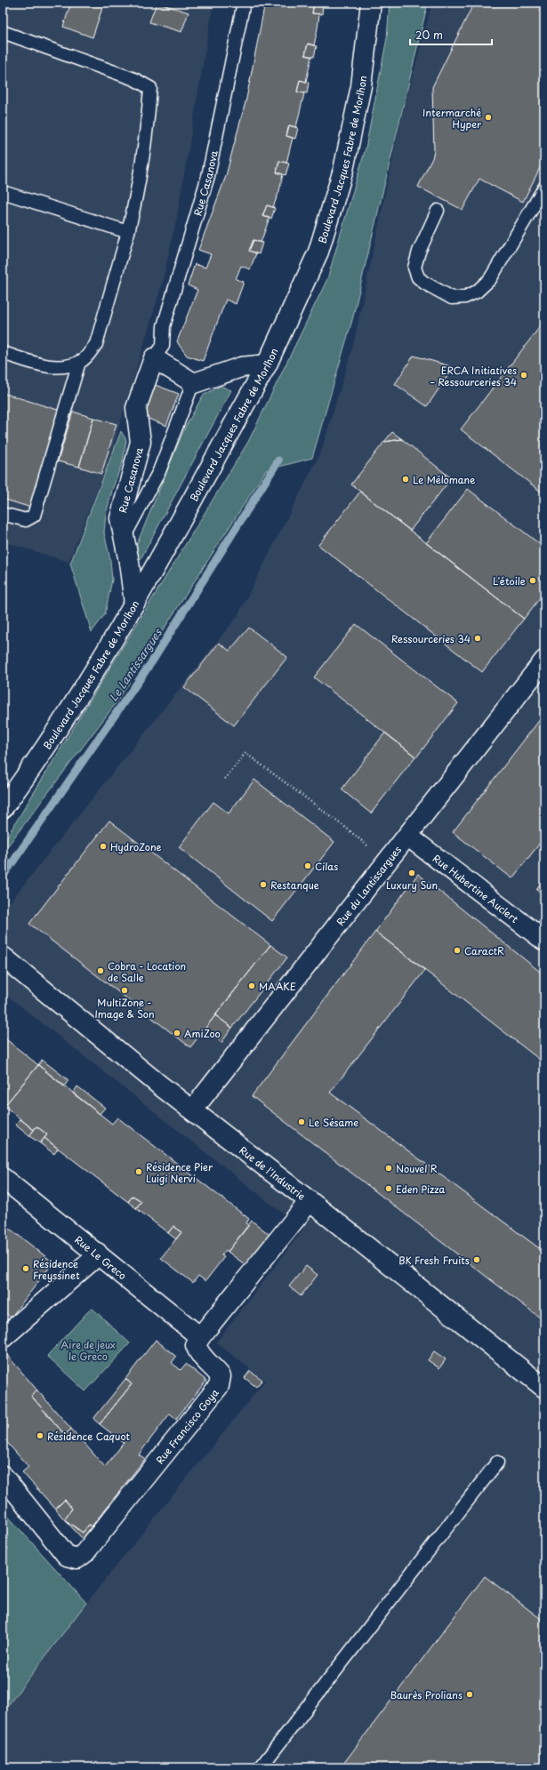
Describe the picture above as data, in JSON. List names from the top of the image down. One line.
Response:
{"streets":{"street":["Boulevard Jacques Fabre de Morlhon","Rue Casanova","Rue du Lantissargues","Rue Hubertine Auclert","Rue de l'Industrie","Rue Le Greco","Rue Francisco Goya"]},"crossings":[["Boulevard Jacques Fabre de Morlhon","Rue Casanova"],["Rue du Lantissargues","Rue Hubertine Auclert"],["Rue du Lantissargues","Rue de l'Industrie"],["Rue Le Greco","Rue Francisco Goya"]],"water":["Le Lantissargues"],"parks":["Aire de jeux le Greco"],"places":["Intermarché Hyper","ERCA Initiatives – Ressourceries 34","Le Mélomane","L'étoile","Ressourceries 34","HydroZone","Cilas","Luxury Sun","Restanque","CaractR","Cobra - Location de Salle","MAAKE","MultiZone - Image & Son","AmiZoo","Le Sésame","Nouvel R","Résidence Pier Luigi Nervi","Eden Pizza","BK Fresh Fruits","Résidence Freyssinet","Résidence Caquot","Baurès Prolians"],"scale_bar":"20 m"}
